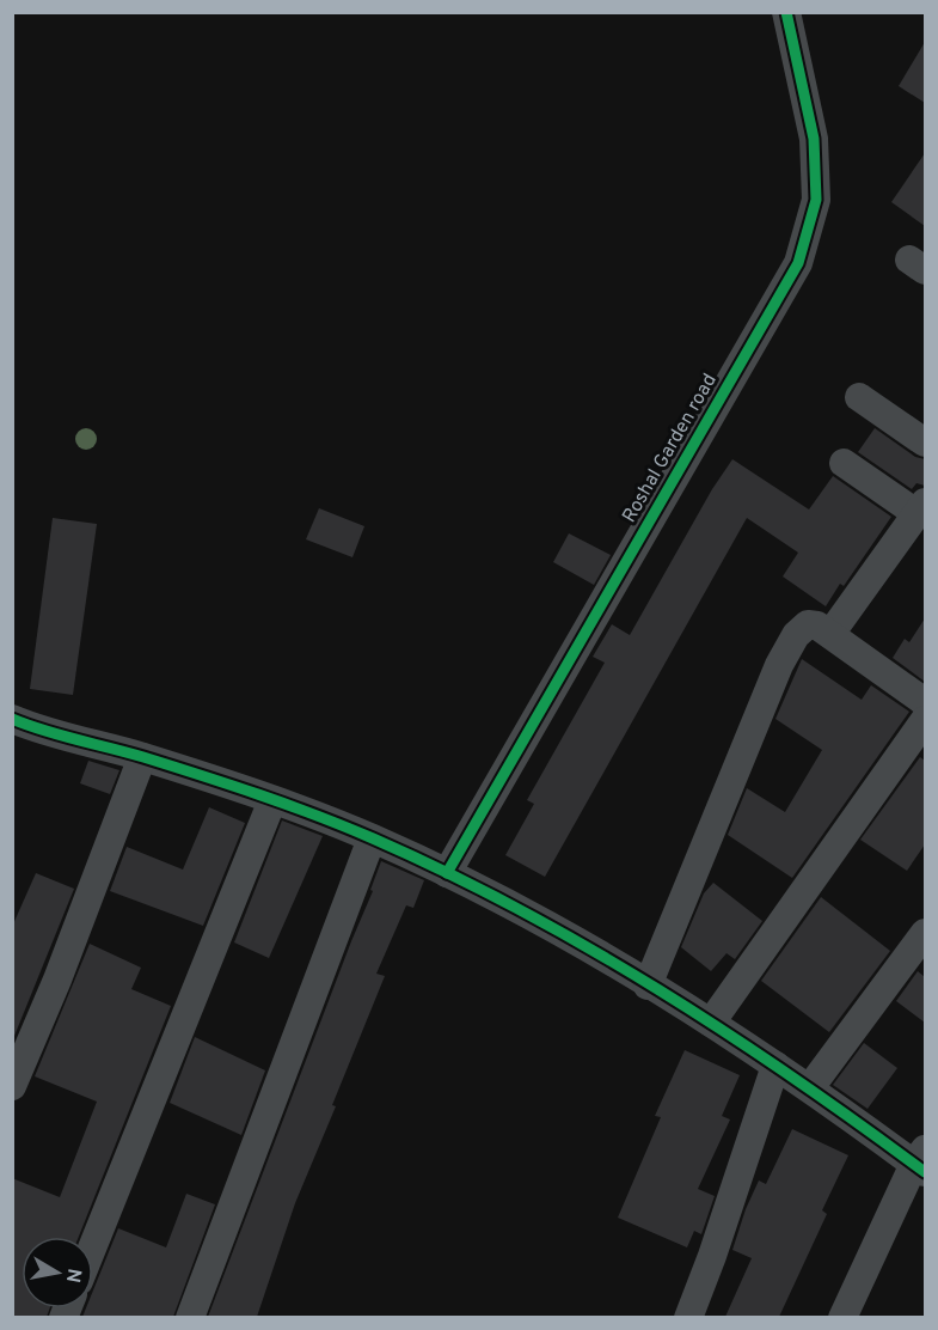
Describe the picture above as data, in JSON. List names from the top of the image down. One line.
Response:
{"streets":{"street":["Roshal Garden road"]},"north":"right"}
